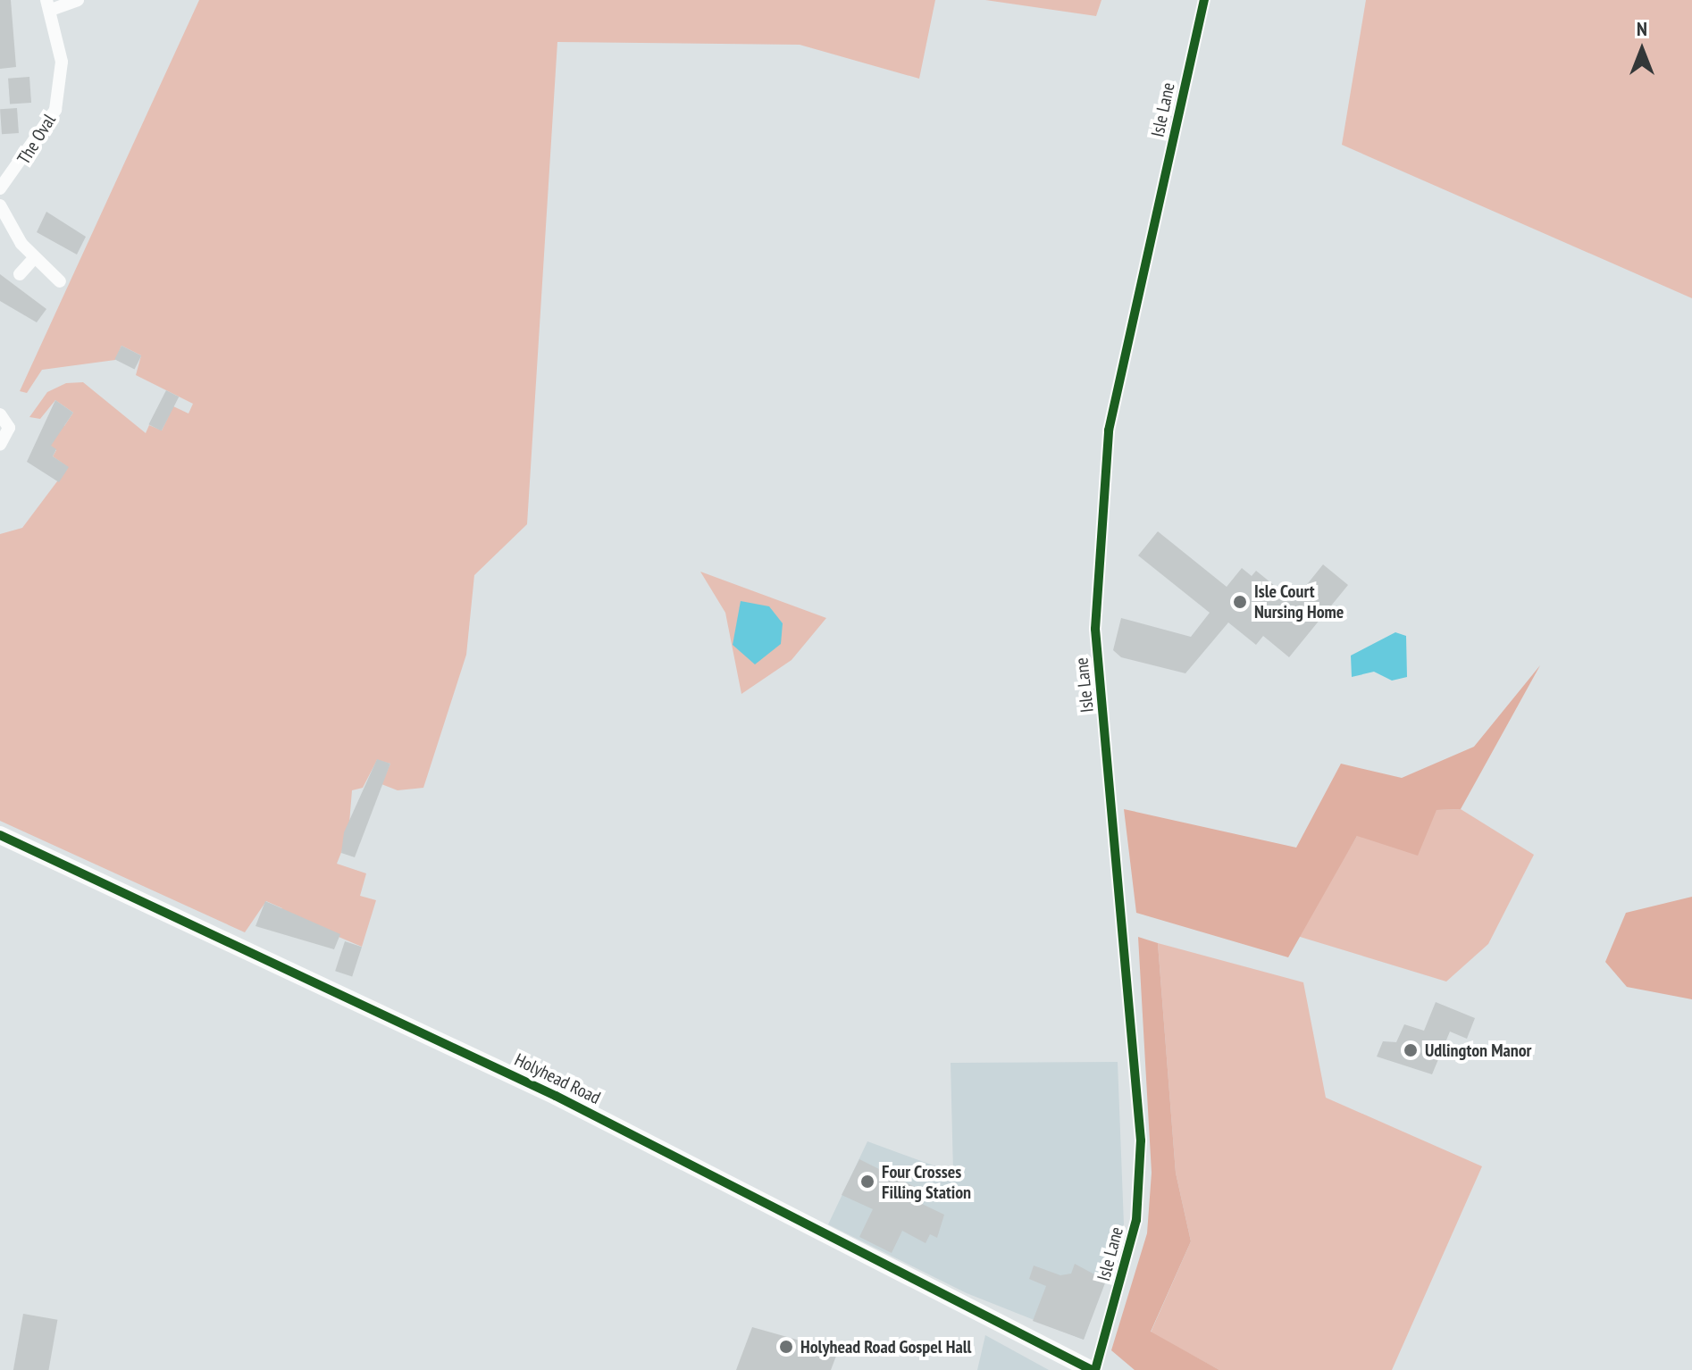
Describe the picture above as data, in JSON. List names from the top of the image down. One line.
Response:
{"streets":{"main road":["Holyhead Road"],"street":["Isle Lane","The Oval"]},"crossings":[["Isle Lane","Holyhead Road"]],"places":["Isle Court Nursing Home","Udlington Manor","Four Crosses Filling Station","Holyhead Road Gospel Hall"],"north":"top"}
